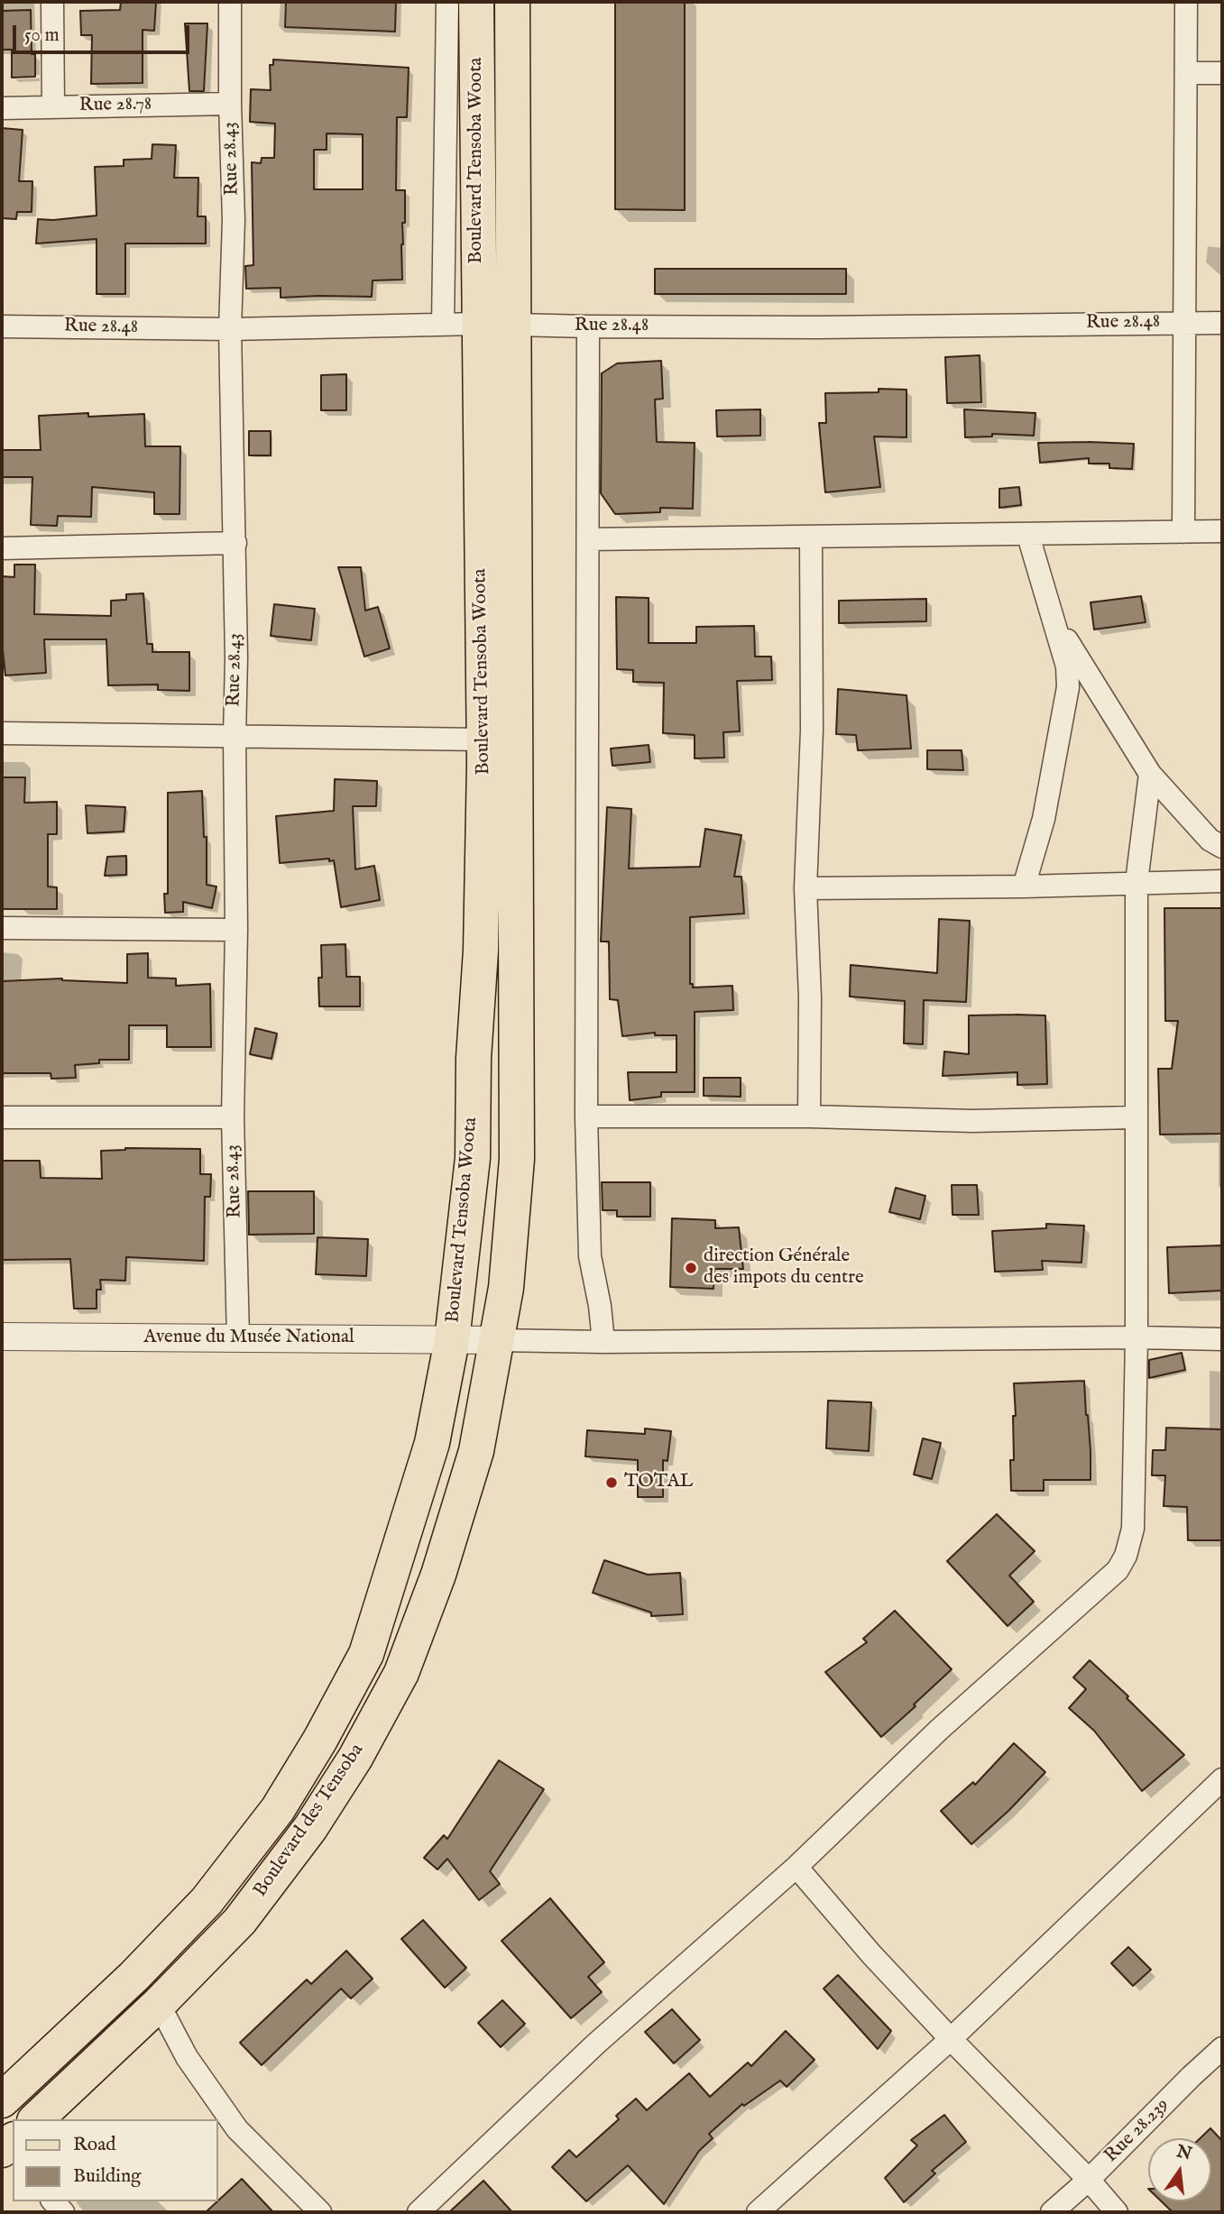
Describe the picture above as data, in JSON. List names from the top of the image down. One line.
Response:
{"streets":{"main road":["Boulevard Tensoba Woota","Boulevard des Tensoba"],"street":["Rue 28.78","Rue 28.43","Rue 28.48","Avenue du Musée National","Rue 28.239"]},"crossings":[["Rue 28.78","Rue 28.43"],["Rue 28.43","Rue 28.48"],["Rue 28.43","Avenue du Musée National"],["Boulevard Tensoba Woota","Rue 28.48"],["Boulevard Tensoba Woota","Avenue du Musée National"],["Boulevard Tensoba Woota","Boulevard des Tensoba"],["Avenue du Musée National","Boulevard des Tensoba"]],"places":["direction Générale des impots du centre","TOTAL"],"legend":["Road","Building"],"scale_bar":"50 m","north":"top"}
